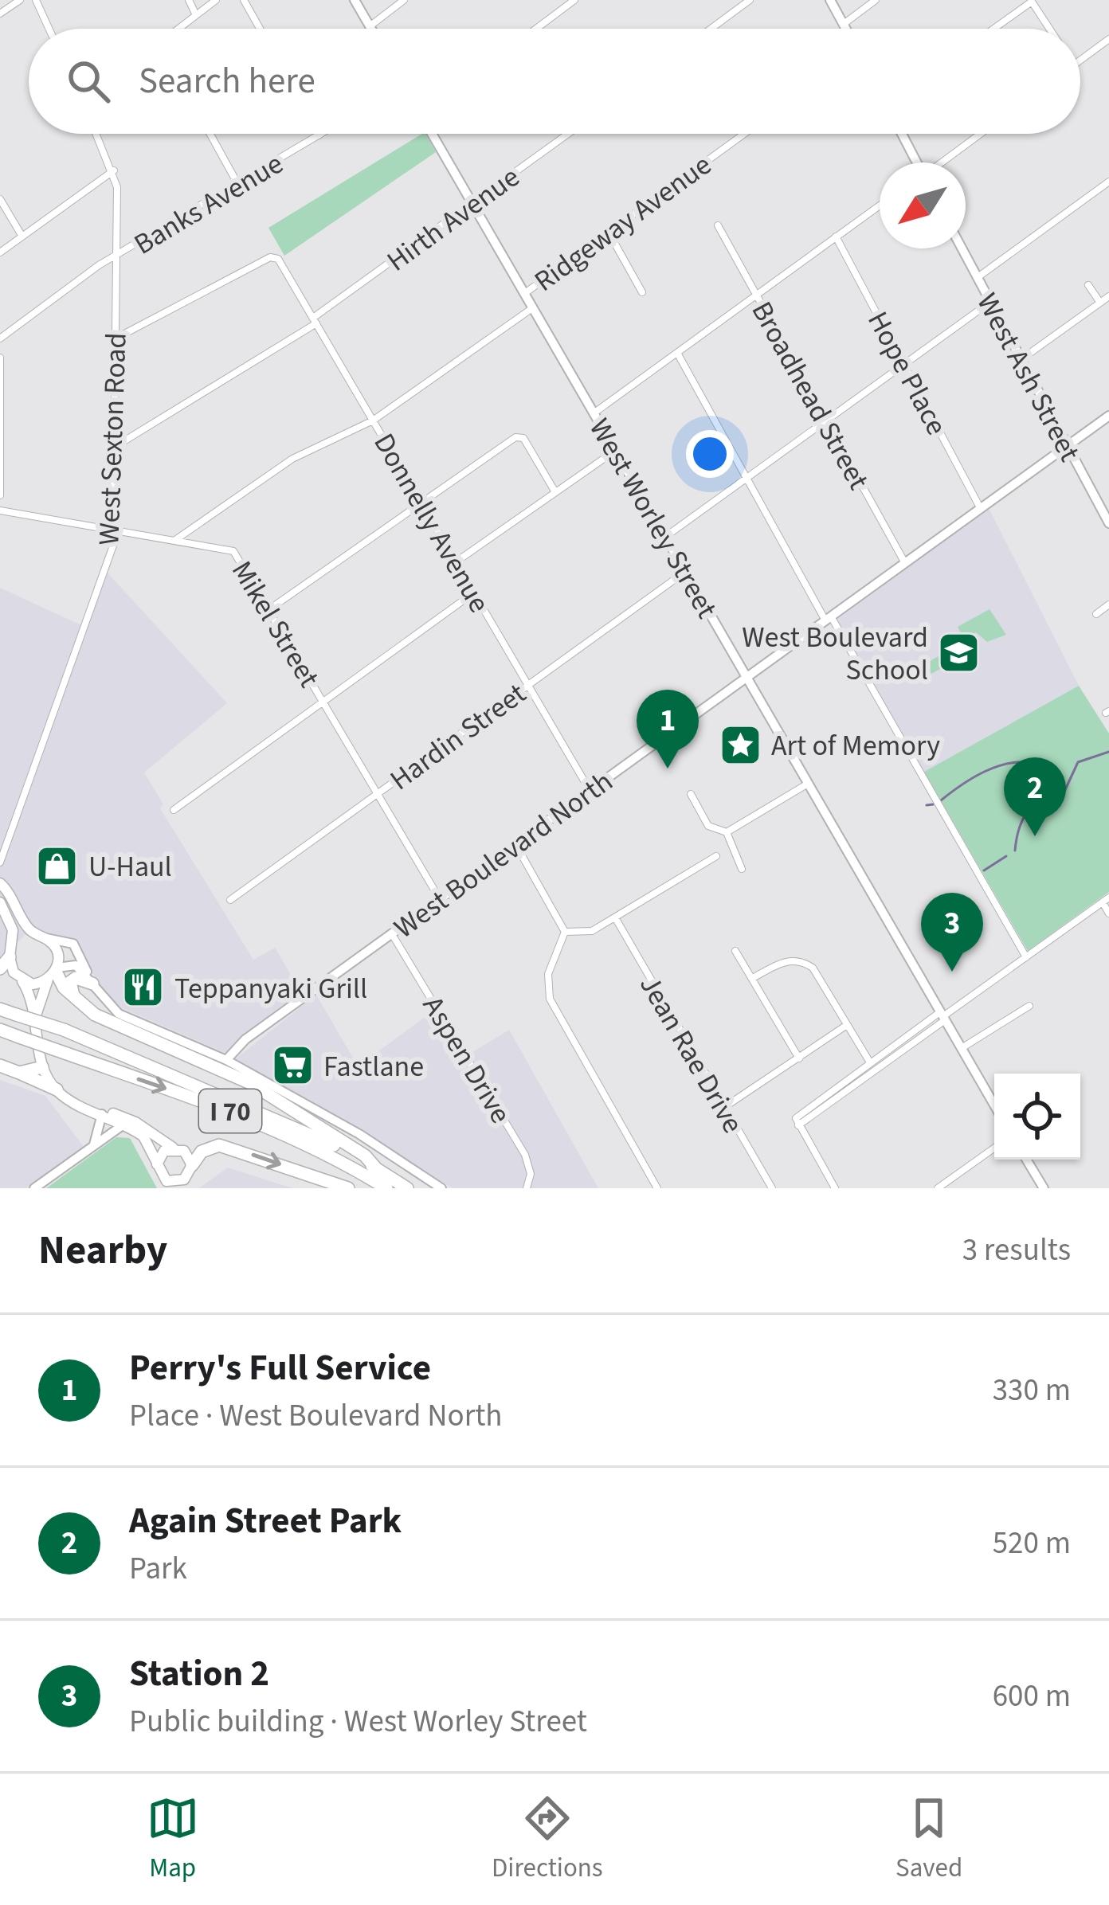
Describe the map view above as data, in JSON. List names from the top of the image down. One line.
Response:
{"streets":{"highway":["I 70"],"street":["Banks Avenue","Hirth Avenue","Ridgeway Avenue","Hope Place","West Ash Street","Broadhead Street","West Sexton Road","West Worley Street","Donnelly Avenue","Mikel Street","Hardin Street","West Boulevard North","Jean Rae Drive","Aspen Drive"]},"crossings":[["Banks Avenue","West Sexton Road"],["Hirth Avenue","West Sexton Road"],["Hirth Avenue","West Worley Street"],["Hirth Avenue","Donnelly Avenue"],["Ridgeway Avenue","West Worley Street"],["Ridgeway Avenue","Donnelly Avenue"],["Ridgeway Avenue","Mikel Street"],["Hope Place","West Boulevard North"],["West Ash Street","West Boulevard North"],["Broadhead Street","West Boulevard North"],["West Sexton Road","Donnelly Avenue"],["West Sexton Road","Mikel Street"],["West Worley Street","Hardin Street"],["West Worley Street","West Boulevard North"],["Donnelly Avenue","Hardin Street"],["Donnelly Avenue","West Boulevard North"],["Mikel Street","Hardin Street"],["Mikel Street","West Boulevard North"],["West Boulevard North","Aspen Drive"]],"places":{"school or university":["West Boulevard School"],"place":["Art of Memory"],"shop":["U-Haul"],"restaurant":["Teppanyaki Grill"],"supermarket":["Fastlane"]},"north":"bottom left","page":{"search":"Search here","pins":["1","2","3"],"heading":["Nearby","3 results"],"list":[{"mark":"1","name":"Perry's Full Service","note":"Place · West Boulevard North","value":"330 m"},{"mark":"2","name":"Again Street Park","note":"Park","value":"520 m"},{"mark":"3","name":"Station 2","note":"Public building · West Worley Street","value":"600 m"}],"nav":["Map","Directions","Saved"]}}
